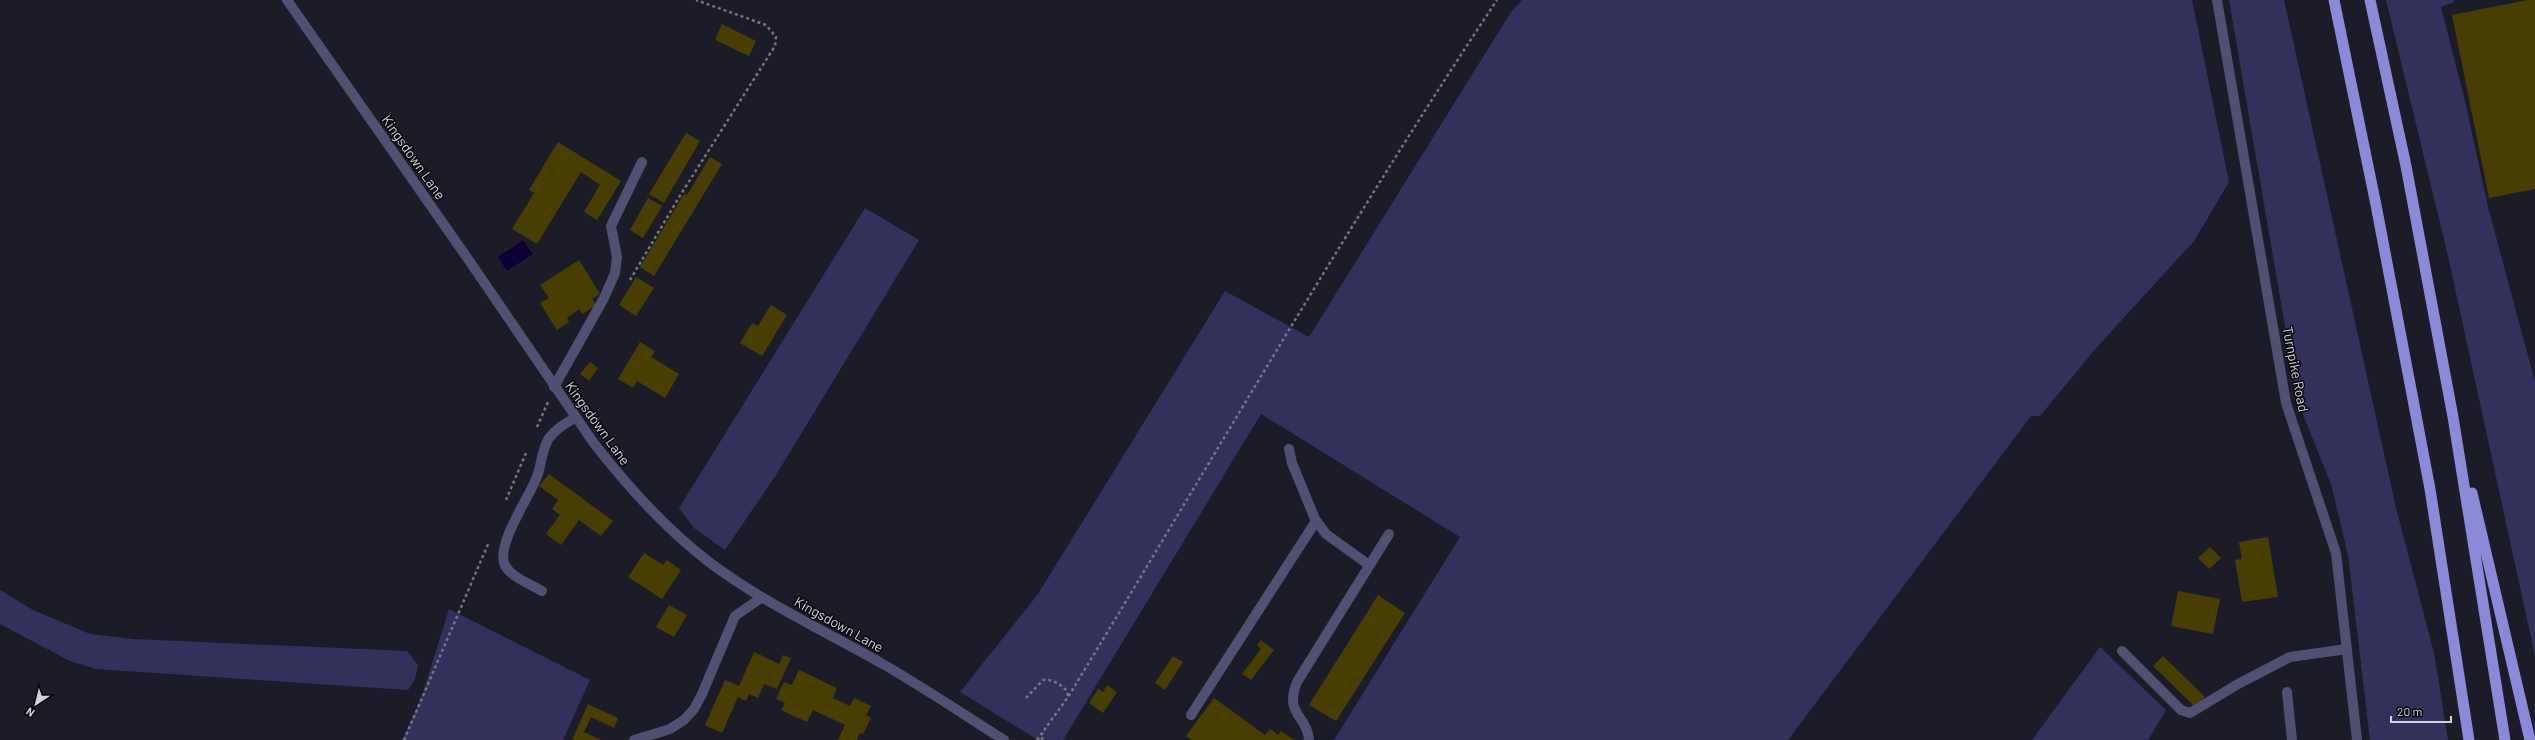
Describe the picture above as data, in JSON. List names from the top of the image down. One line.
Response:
{"streets":{"street":["Kingsdown Lane","Turnpike Road"]},"scale_bar":"20 m","north":"bottom left"}
